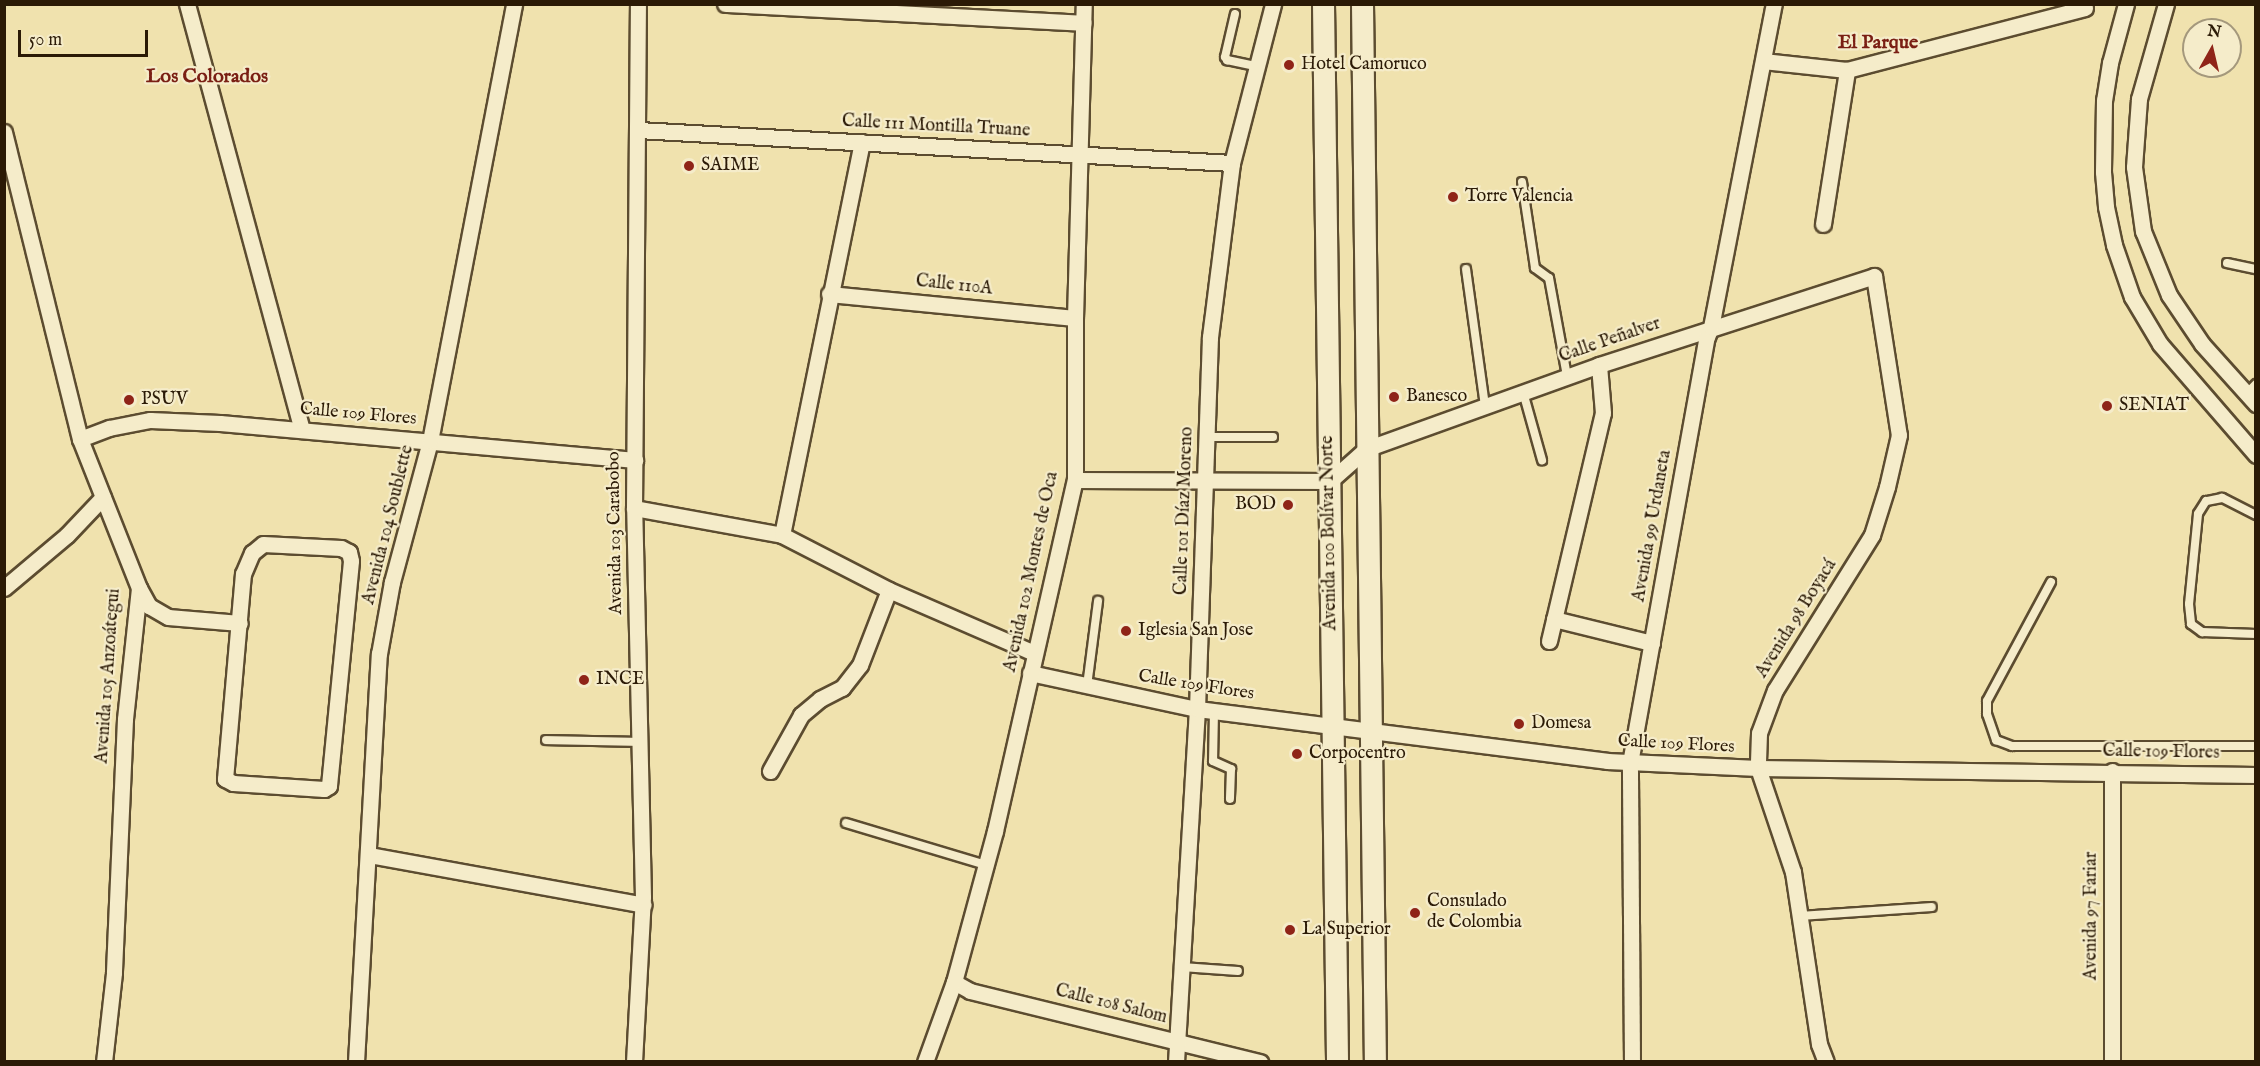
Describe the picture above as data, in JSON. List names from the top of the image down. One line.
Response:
{"streets":{"main road":["Avenida 100 Bolívar Norte"],"street":["Calle 111 Montilla Truane","Calle 110A","Calle Peñalver","Calle 109 Flores","Calle 101 Díaz Moreno","Avenida 104 Soublette","Avenida 99 Urdaneta","Avenida 103 Carabobo","Avenida 102 Montes de Oca","Avenida 98 Boyacá","Avenida 105 Anzoátegui","Avenida 97 Fariar","Calle 108 Salom"]},"crossings":[["Calle 111 Montilla Truane","Calle 101 Díaz Moreno"],["Calle 111 Montilla Truane","Avenida 103 Carabobo"],["Calle 111 Montilla Truane","Avenida 102 Montes de Oca"],["Calle 110A","Avenida 102 Montes de Oca"],["Calle Peñalver","Avenida 99 Urdaneta"],["Calle Peñalver","Avenida 100 Bolívar Norte"],["Calle Peñalver","Avenida 98 Boyacá"],["Calle 109 Flores","Calle 101 Díaz Moreno"],["Calle 109 Flores","Avenida 104 Soublette"],["Calle 109 Flores","Avenida 99 Urdaneta"],["Calle 109 Flores","Avenida 103 Carabobo"],["Calle 109 Flores","Avenida 100 Bolívar Norte"],["Calle 109 Flores","Avenida 102 Montes de Oca"],["Calle 109 Flores","Avenida 98 Boyacá"],["Calle 109 Flores","Avenida 105 Anzoátegui"],["Calle 109 Flores","Avenida 97 Fariar"],["Calle 101 Díaz Moreno","Calle 108 Salom"],["Avenida 102 Montes de Oca","Calle 108 Salom"]],"districts":["El Parque","Los Colorados"],"places":["Hotel Camoruco","SAIME","Torre Valencia","Banesco","PSUV","SENIAT","BOD","Iglesia San Jose","INCE","Domesa","Corpocentro","Consulado de Colombia","La Superior"],"scale_bar":"50 m","north":"top"}
